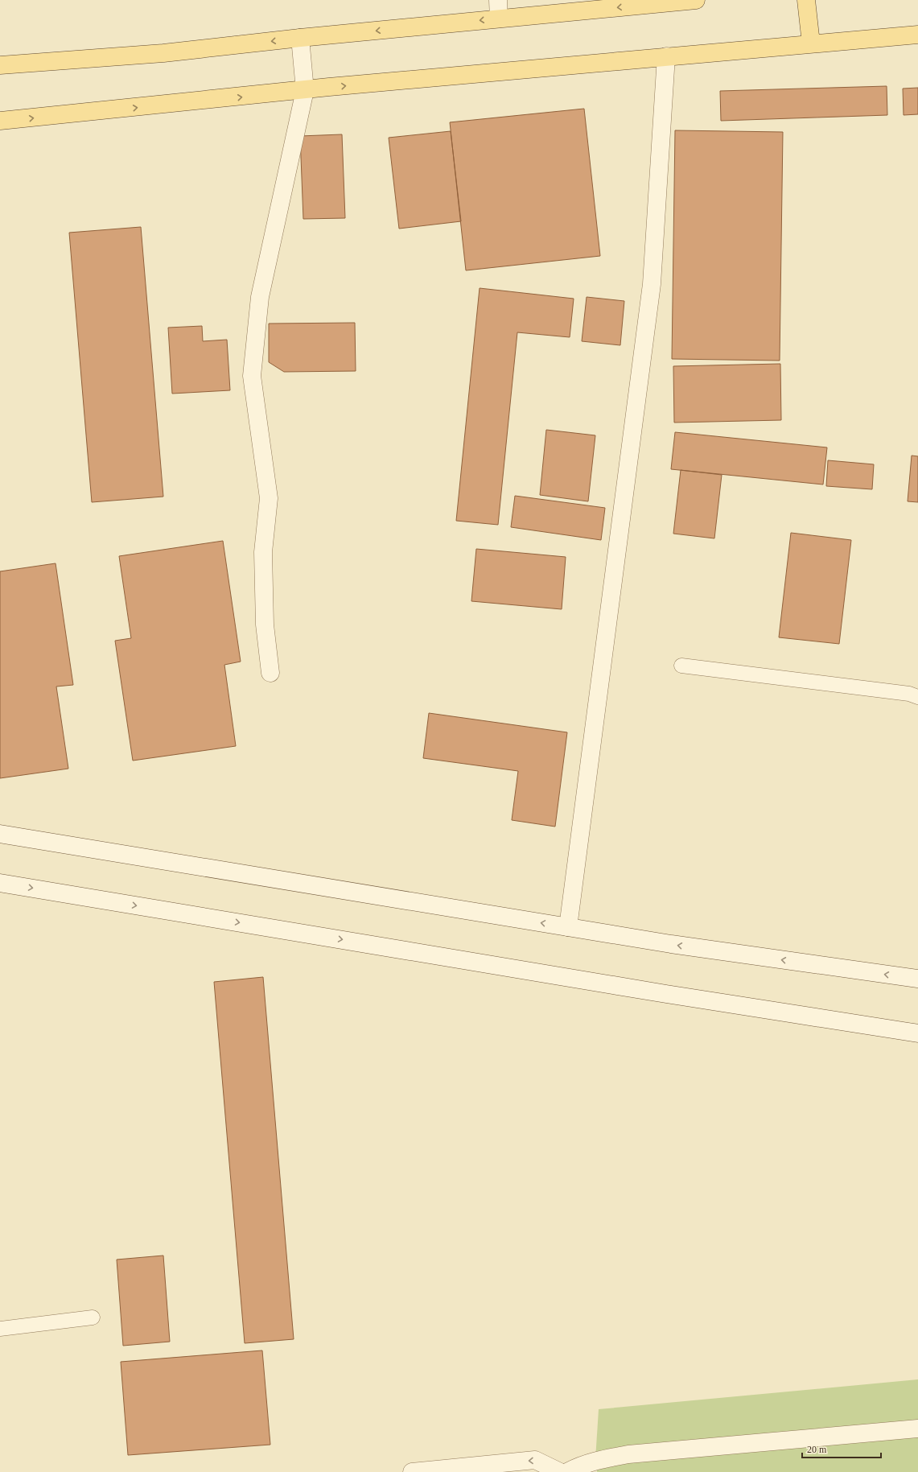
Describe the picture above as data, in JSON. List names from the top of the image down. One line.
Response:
{"scale_bar":"20 m"}
